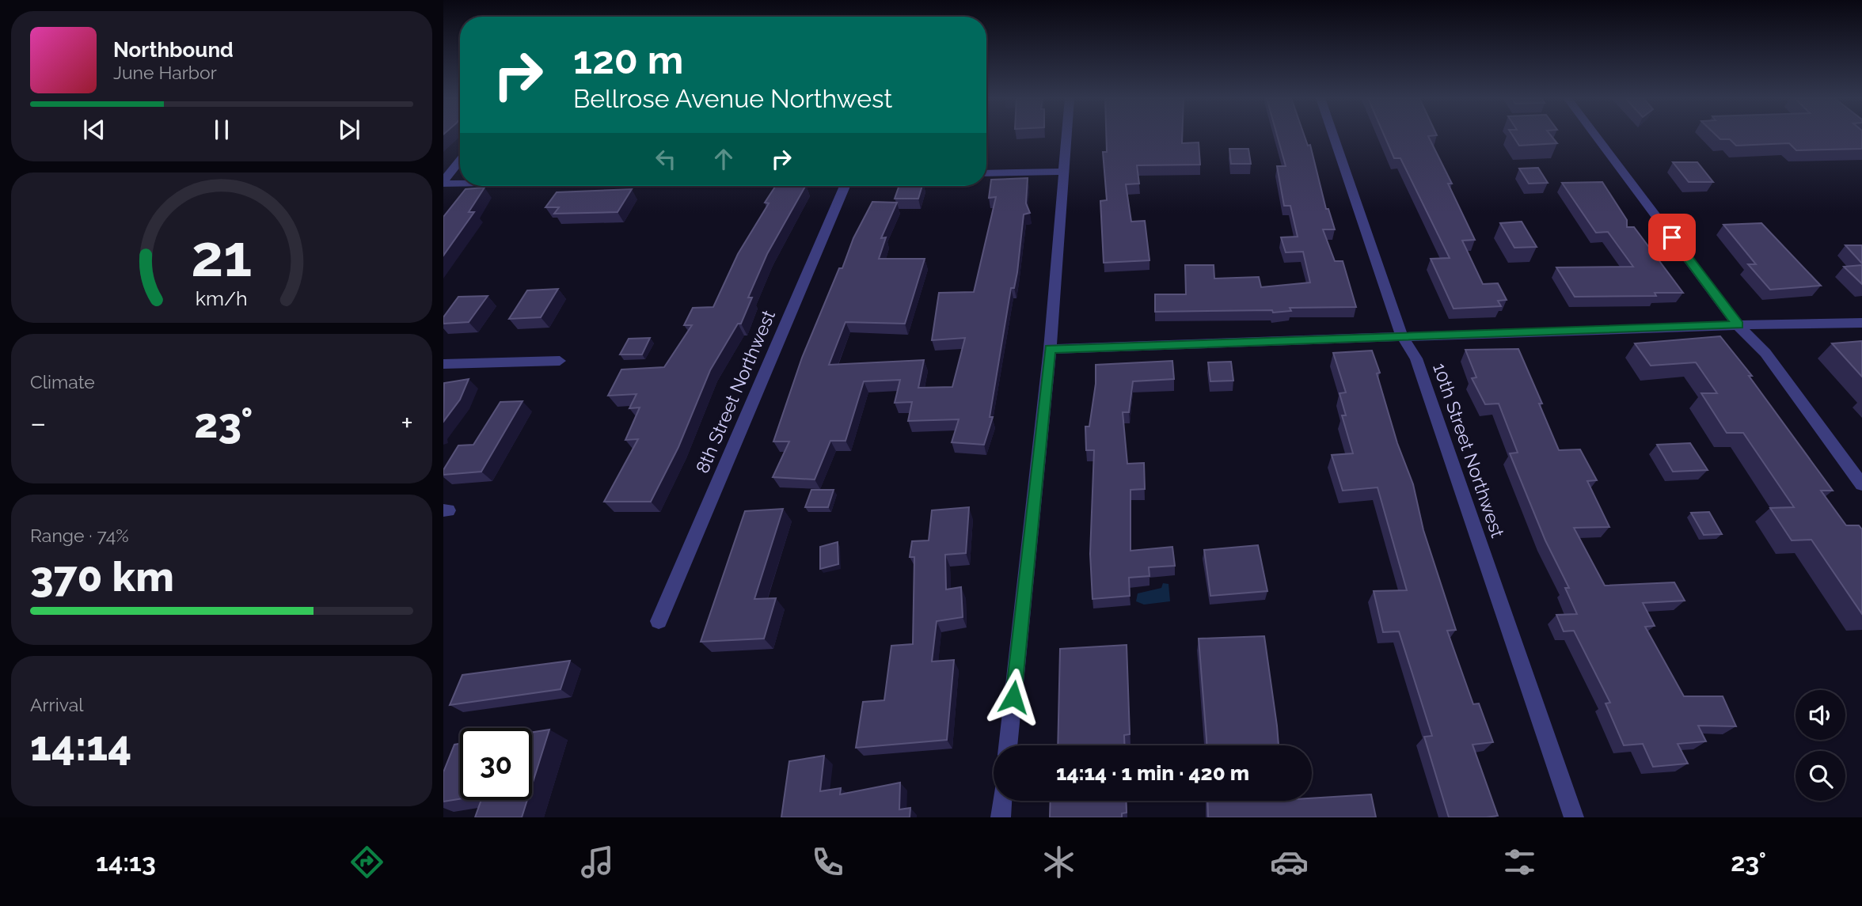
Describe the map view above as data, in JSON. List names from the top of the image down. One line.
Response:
{"streets":{"street":["8th Street Northwest","10th Street Northwest"]},"page":{"turn":["120 m","Bellrose Avenue Northwest"],"song":["Northbound","June Harbor"],"tile":["Climate",["Range · 74%","370 km"],["Arrival","14:14"]],"heat":["−","23°","+"],"limit":"30","trip":"14:14 · 1 min · 420 m","tabs":["14:13","23°"],"gauge":["21","km/h"]}}
